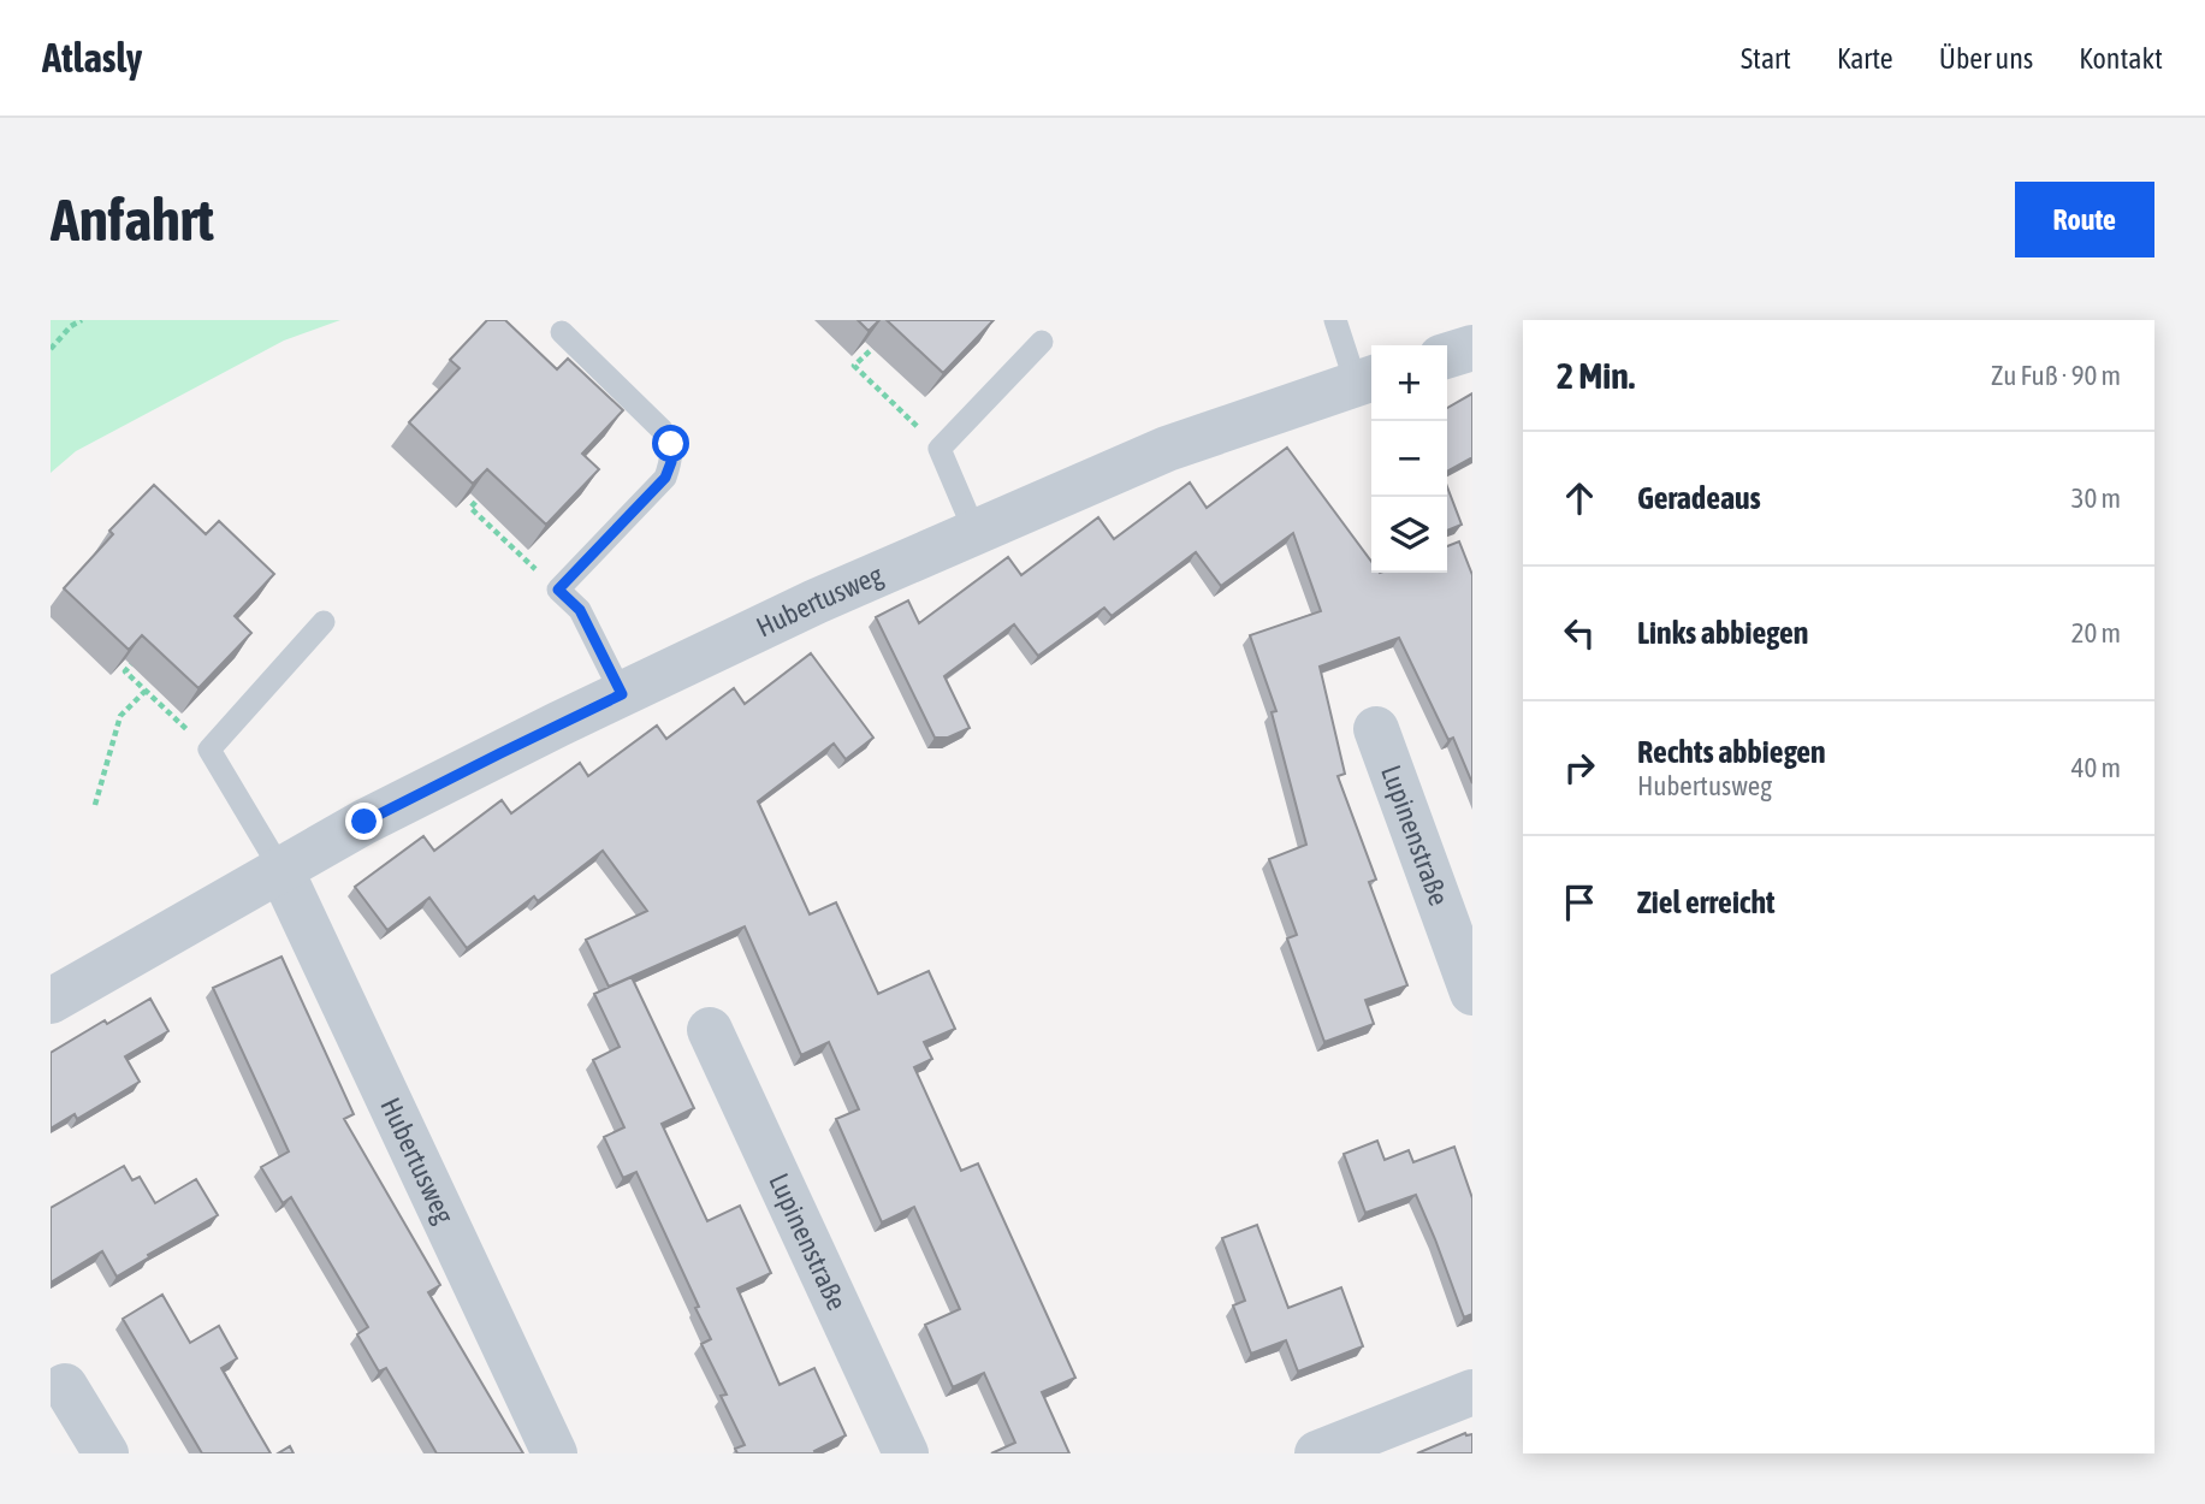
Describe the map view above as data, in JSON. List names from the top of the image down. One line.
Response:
{"streets":{"street":["Hubertusweg","Lupinenstraße"]},"page":{"header":"Atlasly","nav":["Start","Karte","Über uns","Kontakt"],"buttons":"Route","title":"Anfahrt","heading":["2 Min.","Zu Fuß · 90 m"],"map_buttons":["+","−"],"list":[["Geradeaus","30 m"],["Links abbiegen","20 m"],["Rechts abbiegen","Hubertusweg","40 m"],"Ziel erreicht"]}}
